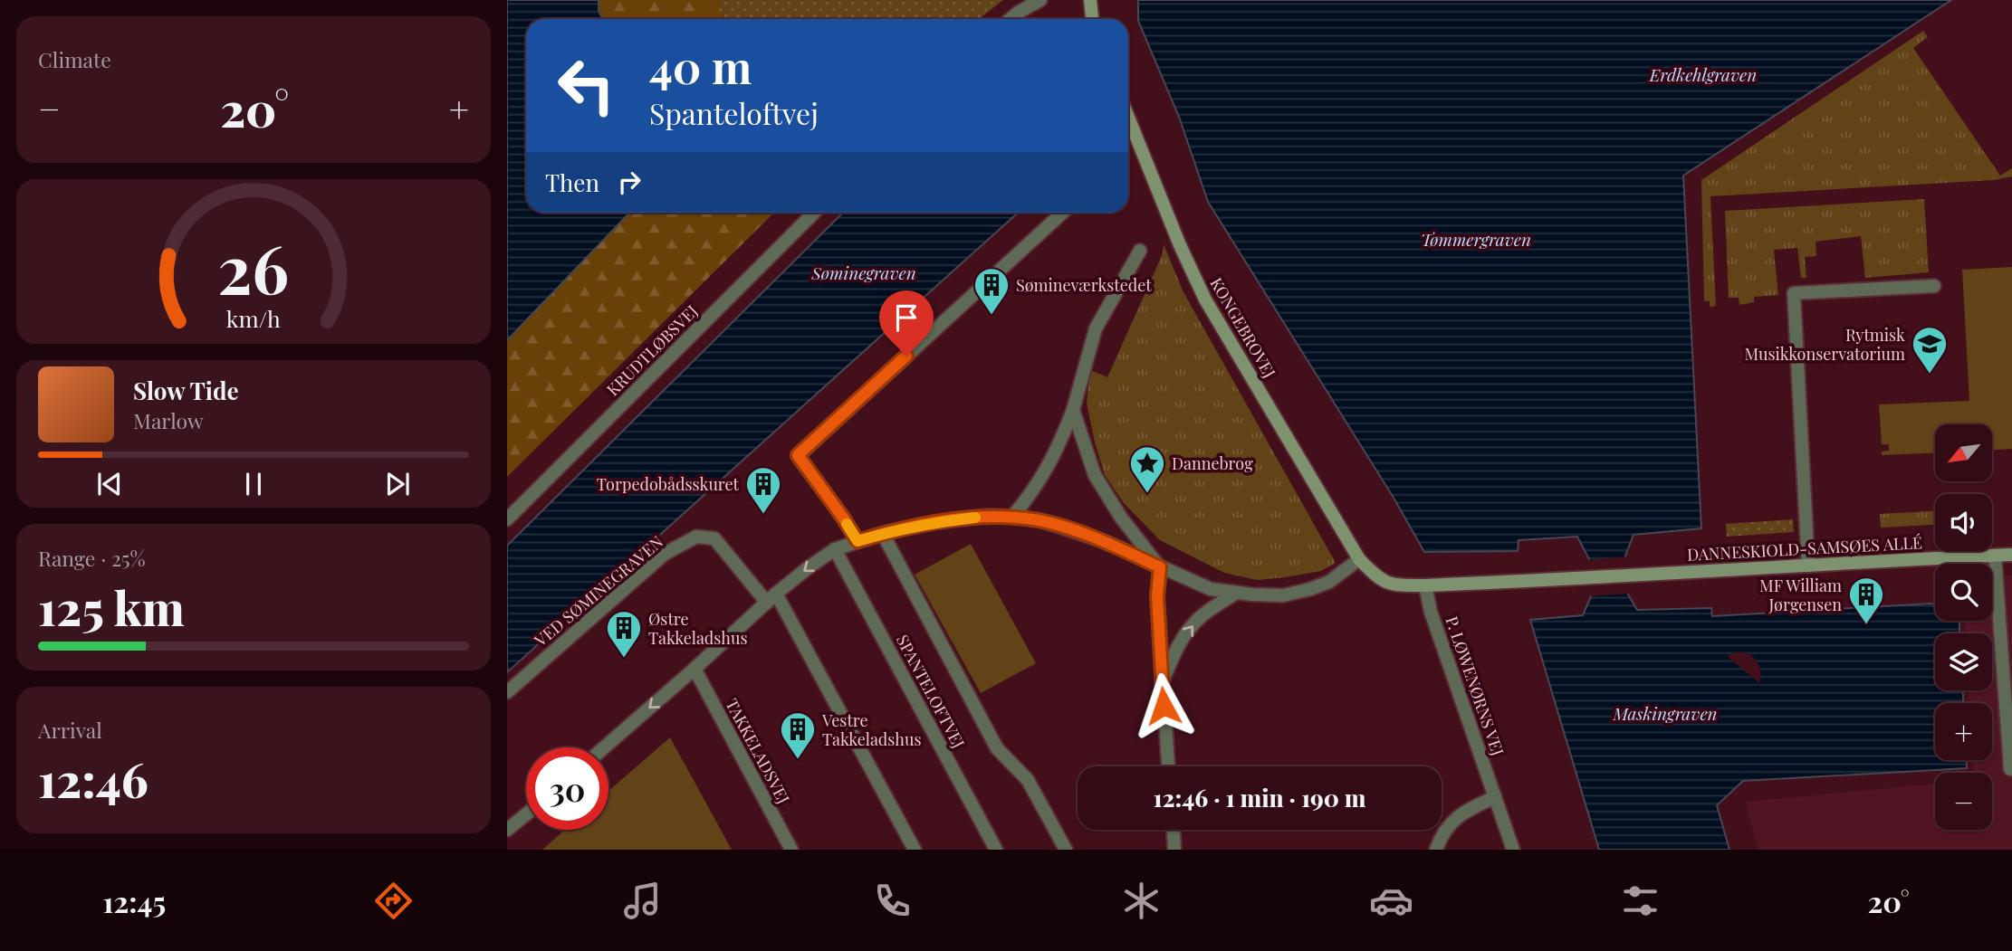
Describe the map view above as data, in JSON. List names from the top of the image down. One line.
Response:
{"streets":{"street":["KONGEBROVEJ","KRUDTLØBSVEJ","DANNESKIOLD-SAMSØES ALLÉ","VED SØMINEGRAVEN","P. LØWENØRNS VEJ","SPANTELOFTVEJ","TAKKELADSVEJ"]},"crossings":[["DANNESKIOLD-SAMSØES ALLÉ","P. LØWENØRNS VEJ"]],"water":["Erdkehlgraven","Tømmergraven","Søminegraven","Maskingraven"],"places":{"building":["Sømineværkstedet","Torpedobådsskuret","MF William Jørgensen","Østre Takkeladshus","Vestre Takkeladshus"],"school or university":["Rytmisk Musikkonservatorium"],"place":["Dannebrog"]},"north":"bottom left","page":{"tile":["Climate",["Range · 25%","125 km"],["Arrival","12:46"]],"turn":["40 m","Spanteloftvej"],"heat":["−","20°","+"],"then":"Then","song":["Slow Tide","Marlow"],"map_buttons":["+","−"],"limit":"30","trip":"12:46 · 1 min · 190 m","tabs":["12:45","20°"],"gauge":["26","km/h"]}}
